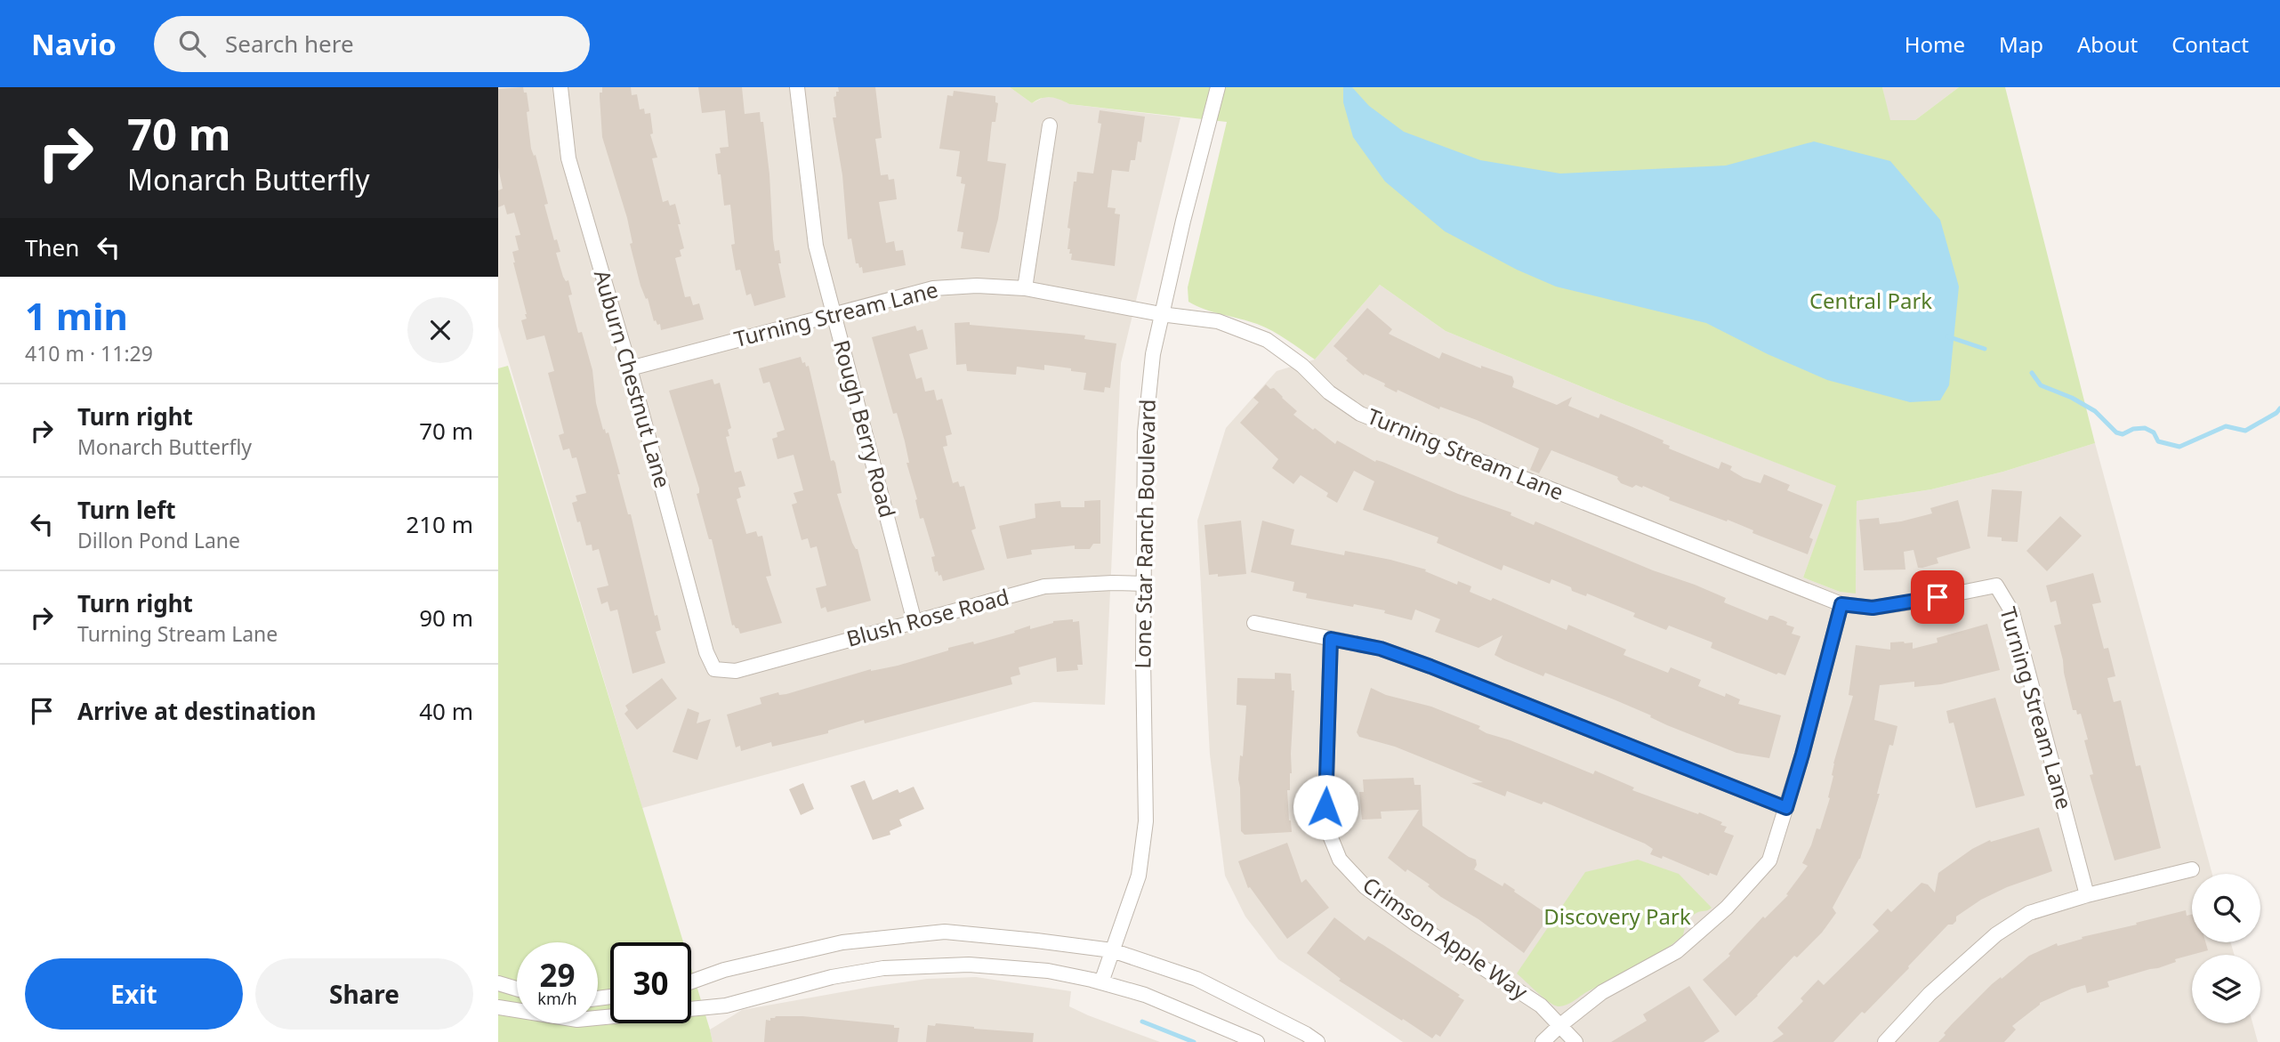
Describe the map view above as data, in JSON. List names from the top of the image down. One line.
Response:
{"streets":{"street":["Turning Stream Lane","Auburn Chestnut Lane","Rough Berry Road","Lone Star Ranch Boulevard","Blush Rose Road","Crimson Apple Way"]},"crossings":[["Turning Stream Lane","Auburn Chestnut Lane"],["Turning Stream Lane","Rough Berry Road"],["Turning Stream Lane","Lone Star Ranch Boulevard"],["Auburn Chestnut Lane","Blush Rose Road"],["Rough Berry Road","Blush Rose Road"],["Lone Star Ranch Boulevard","Blush Rose Road"]],"parks":["Central Park","Discovery Park"],"page":{"header":"Navio","search":"Search here","nav":["Home","Map","About","Contact"],"turn":["70 m","Monarch Butterfly"],"then":"Then","heading":["1 min","410 m · 11:29"],"list":[{"name":"Turn right","note":"Monarch Butterfly","value":"70 m"},{"name":"Turn left","note":"Dillon Pond Lane","value":"210 m"},{"name":"Turn right","note":"Turning Stream Lane","value":"90 m"},{"name":"Arrive at destination","value":"40 m"}],"speed":"29 km/h","limit":"30","buttons":["Exit","Share"]}}
